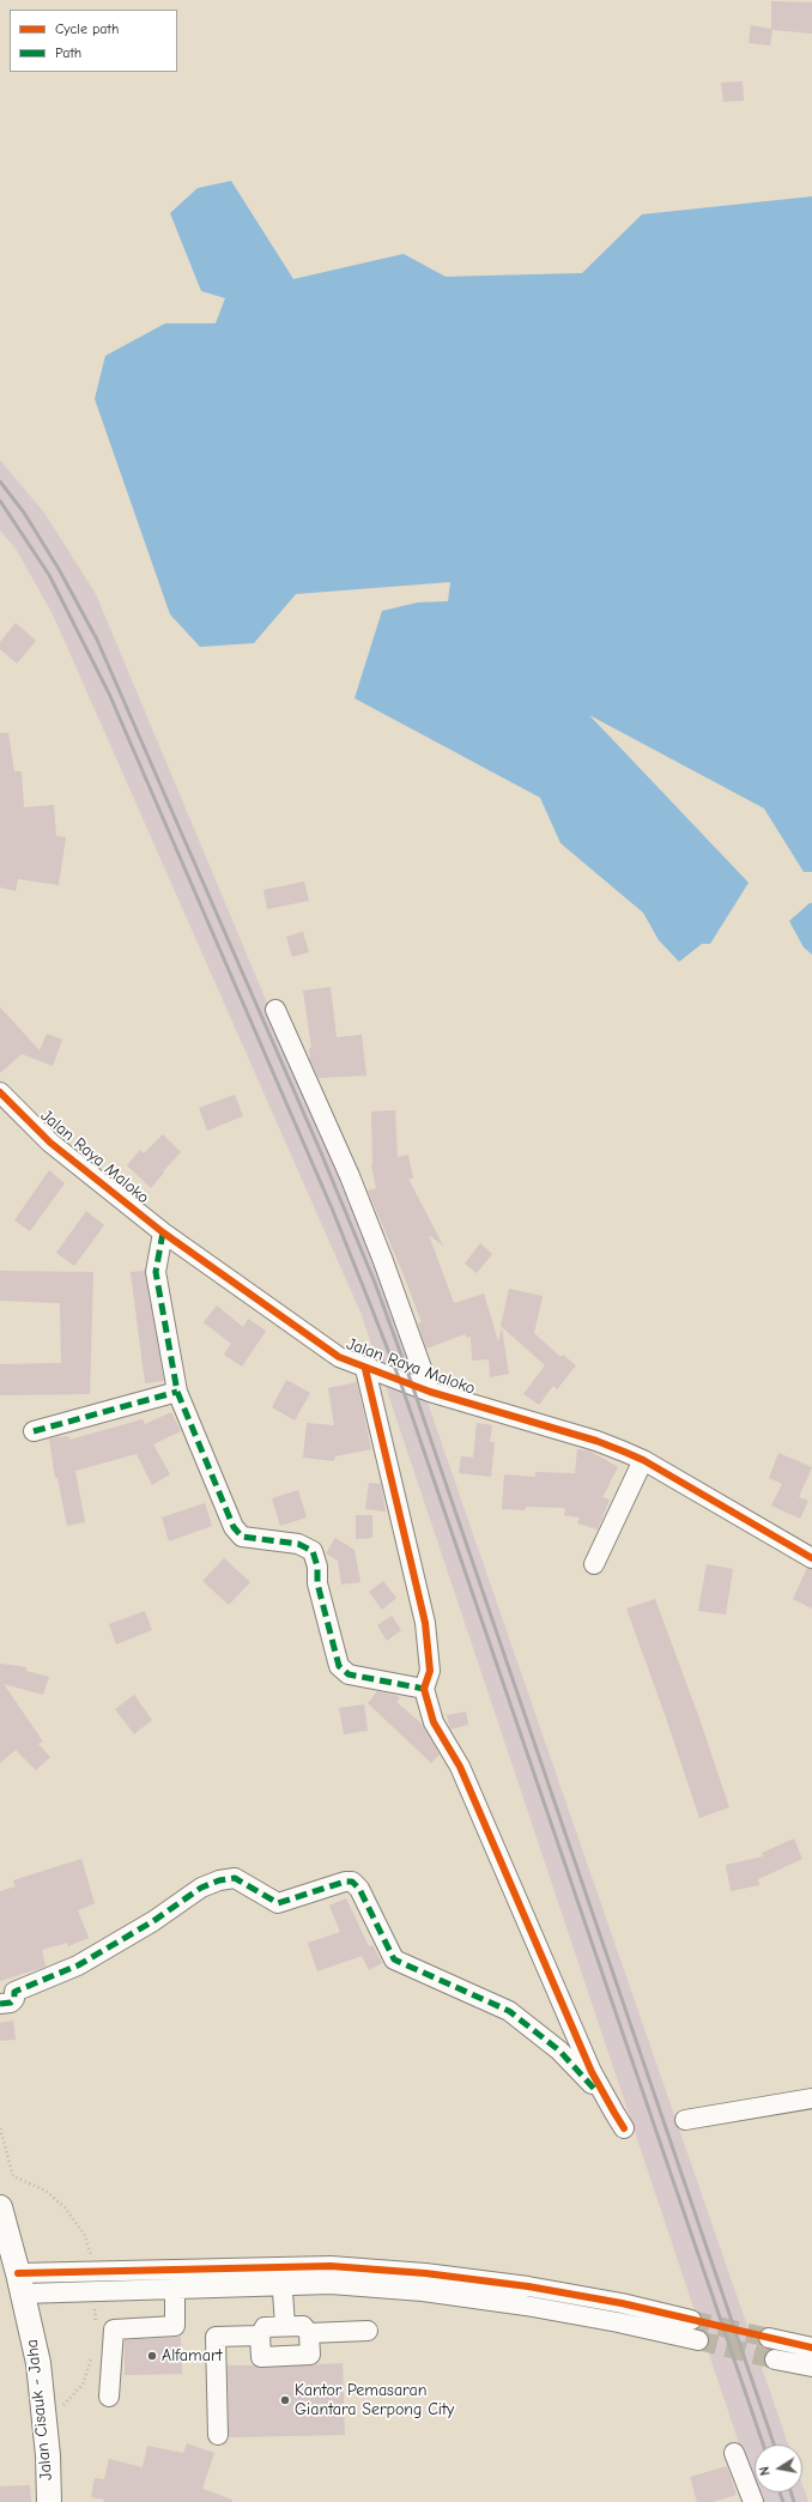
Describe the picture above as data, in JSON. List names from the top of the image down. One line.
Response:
{"streets":{"main road":["Jalan Cisauk - Jaha"],"street":["Jalan Raya Maloko"]},"places":["Alfamart","Kantor Pemasaran Giantara Serpong City"],"legend":["Cycle path","Path"],"north":"left"}
